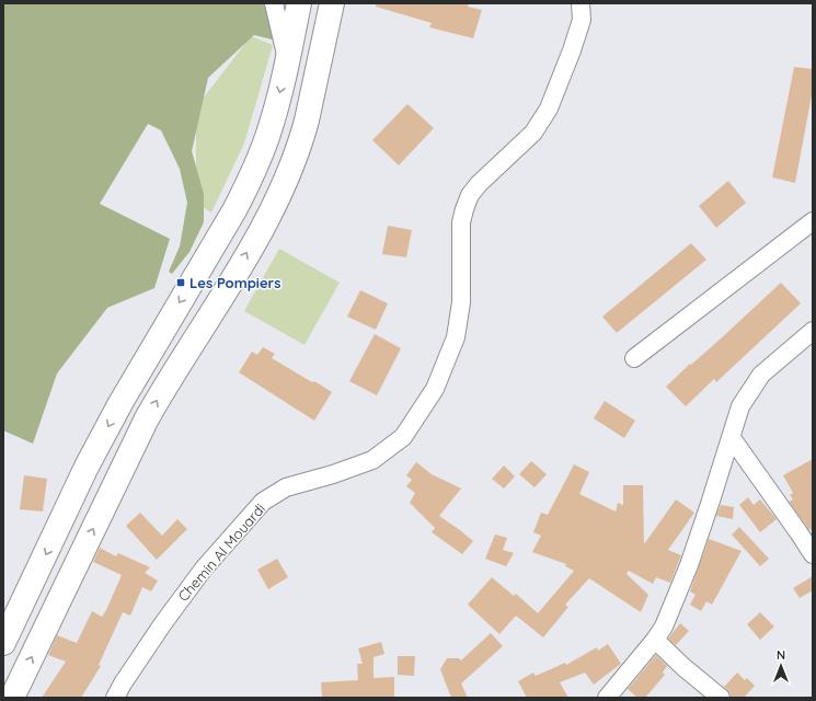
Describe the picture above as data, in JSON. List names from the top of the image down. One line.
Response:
{"streets":{"street":["Chemin Al Mouardi"]},"places":{"transit":["Les Pompiers"]},"north":"top"}
